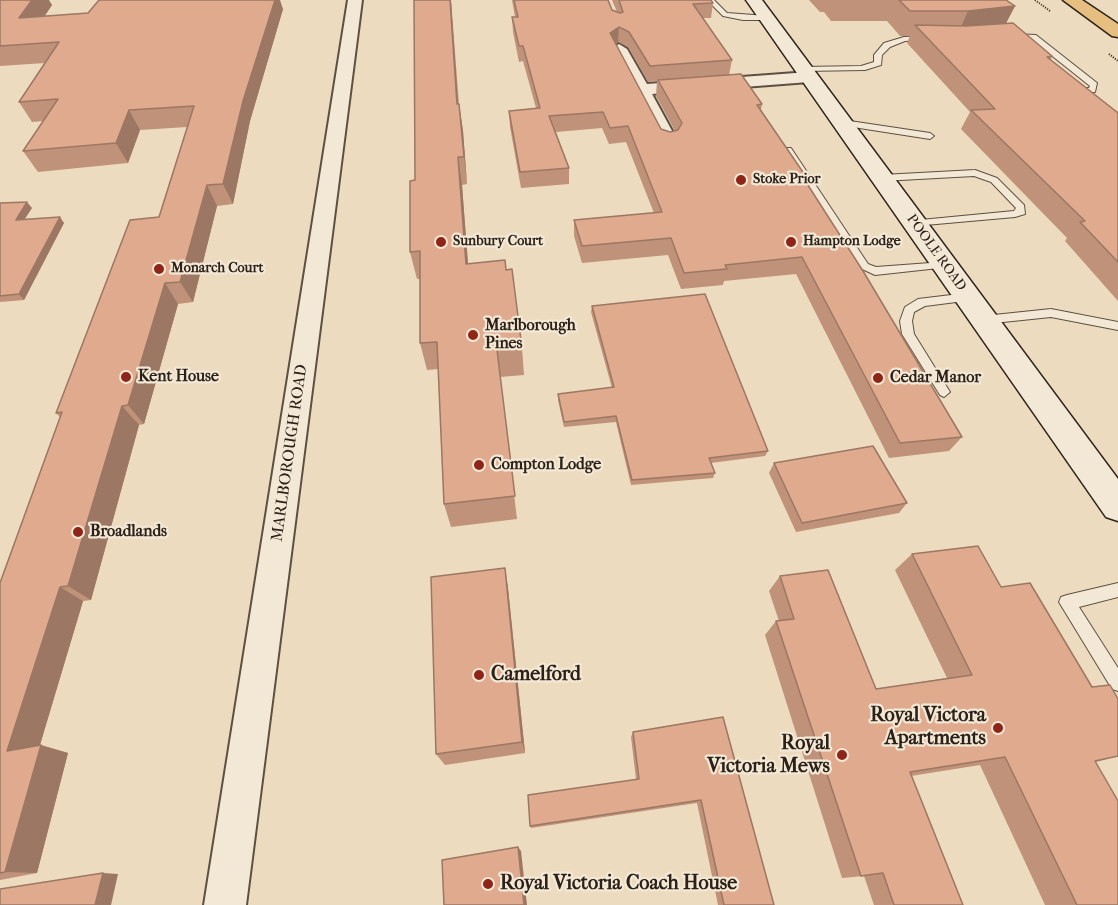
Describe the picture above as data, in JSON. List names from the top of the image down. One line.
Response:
{"streets":{"street":["POOLE ROAD","MARLBOROUGH ROAD"]},"places":["Stoke Prior","Sunbury Court","Hampton Lodge","Monarch Court","Marlborough Pines","Kent House","Cedar Manor","Compton Lodge","Broadlands","Camelford","Royal Victora Apartments","Royal Victoria Mews","Royal Victoria Coach House"]}
